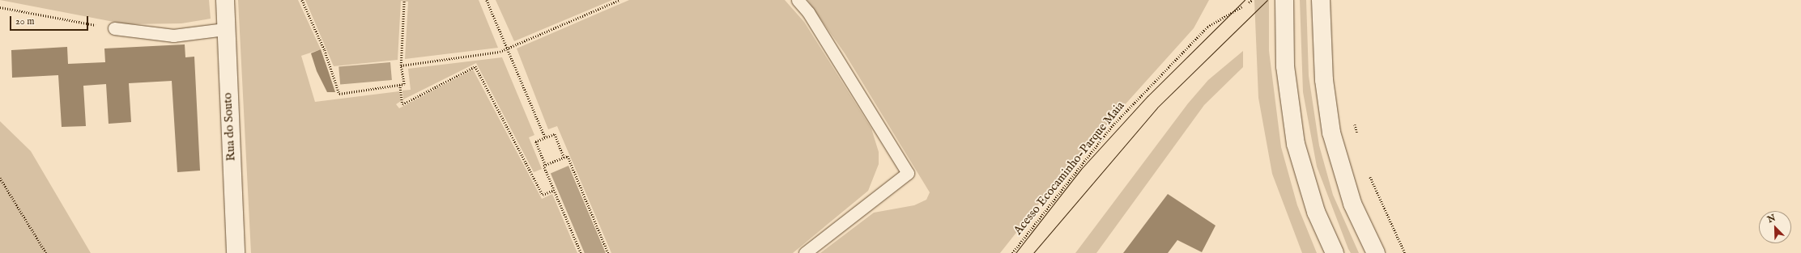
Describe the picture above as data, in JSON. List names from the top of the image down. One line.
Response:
{"streets":{"main road":["Rua do Souto"],"path":["Acesso Ecocaminho-Parque Maia"]},"scale_bar":"20 m","north":"top left"}
